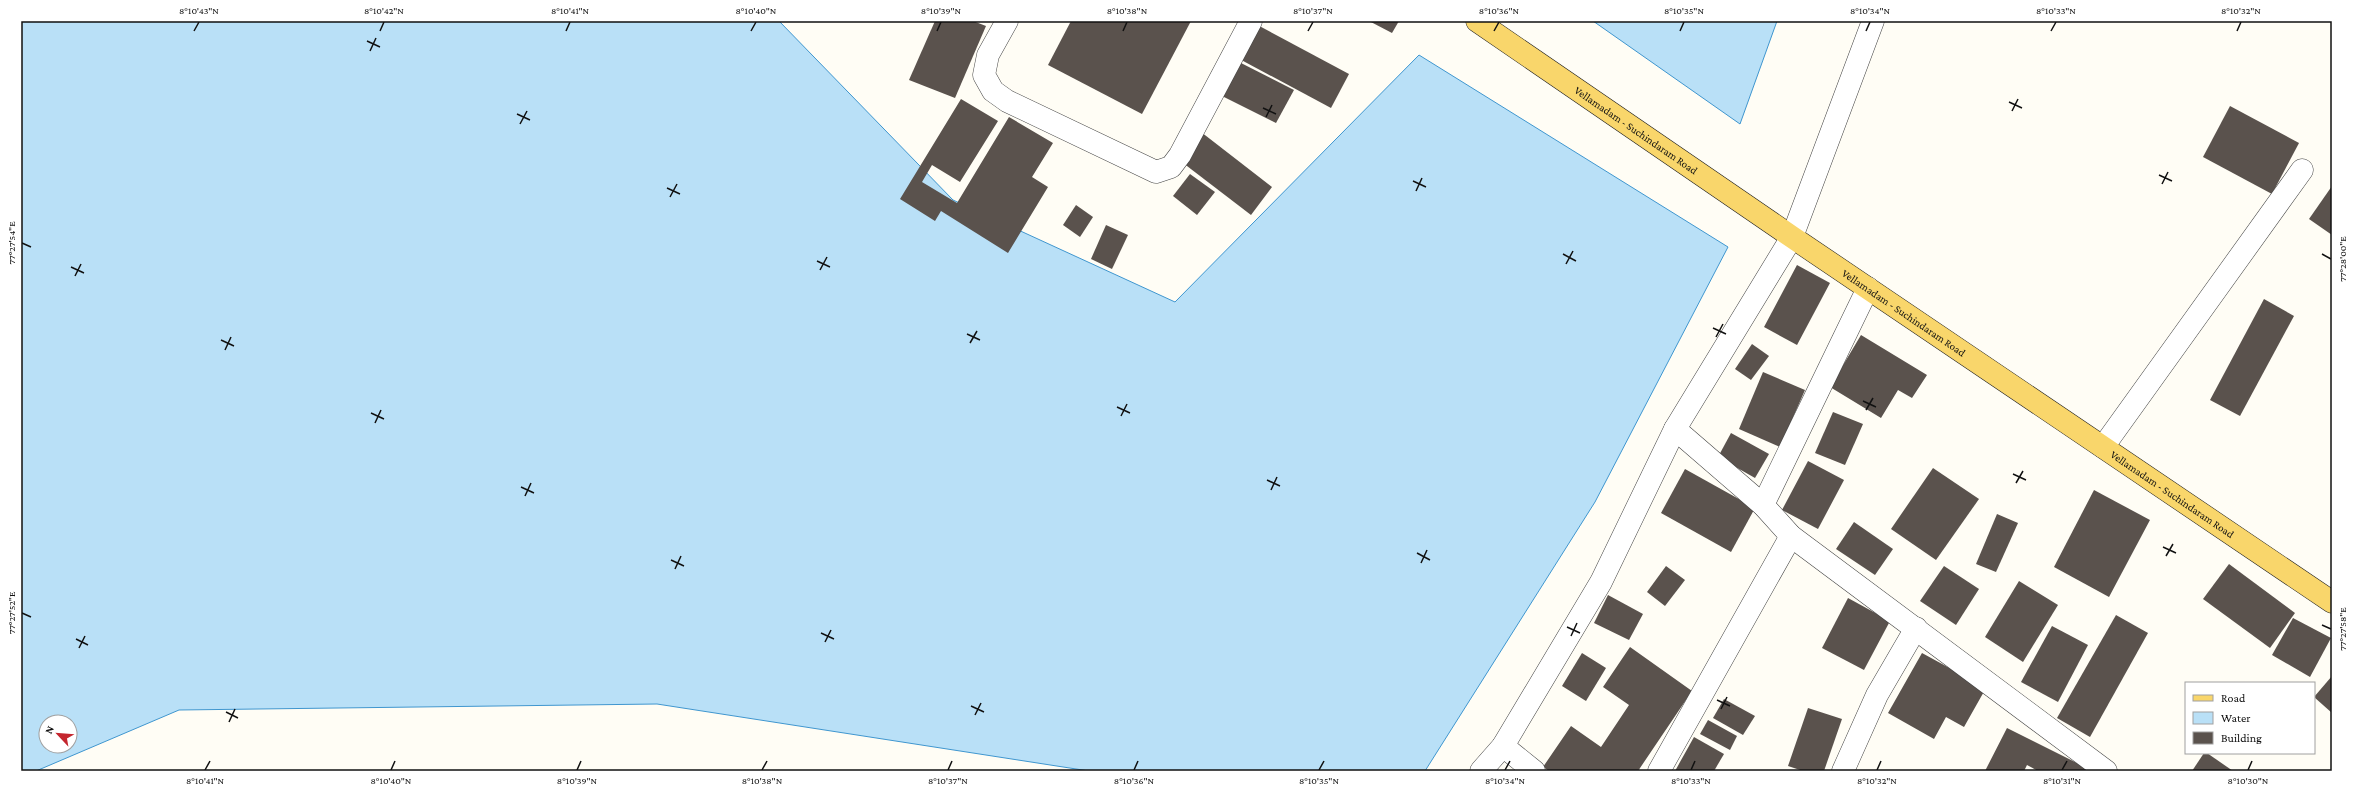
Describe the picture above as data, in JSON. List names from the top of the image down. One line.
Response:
{"streets":{"main road":["Vellamadam - Suchindaram Road"]},"legend":["Road","Water","Building"],"north":"top left","coordinates":["8°10'43\"N","8°10'42\"N","8°10'41\"N","8°10'40\"N","8°10'39\"N","8°10'38\"N","8°10'37\"N","8°10'36\"N","8°10'35\"N","8°10'34\"N","8°10'33\"N","8°10'32\"N","77°27'54\"E","77°28'00\"E","77°27'52\"E","77°27'58\"E","8°10'31\"N","8°10'30\"N"]}
